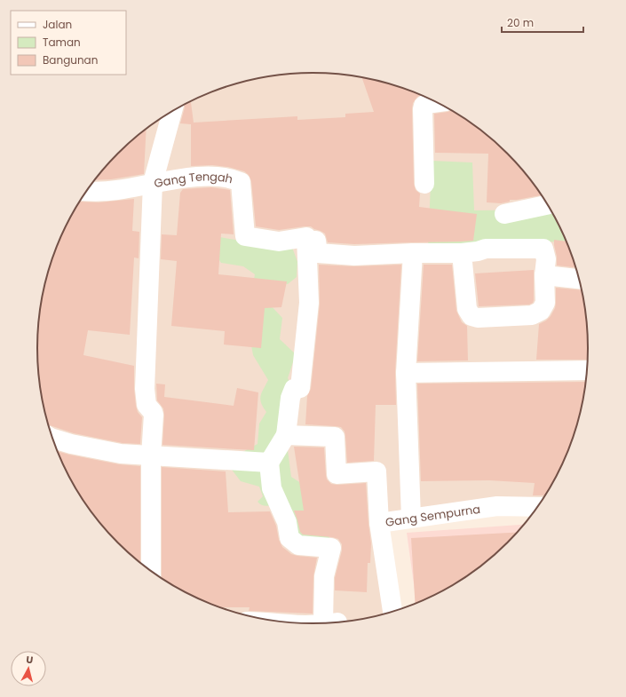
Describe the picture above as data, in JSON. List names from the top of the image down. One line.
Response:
{"streets":{"street":["Gang Tengah","Gang Sempurna"]},"legend":["Jalan","Taman","Bangunan"],"scale_bar":"20 m","north":"top"}
